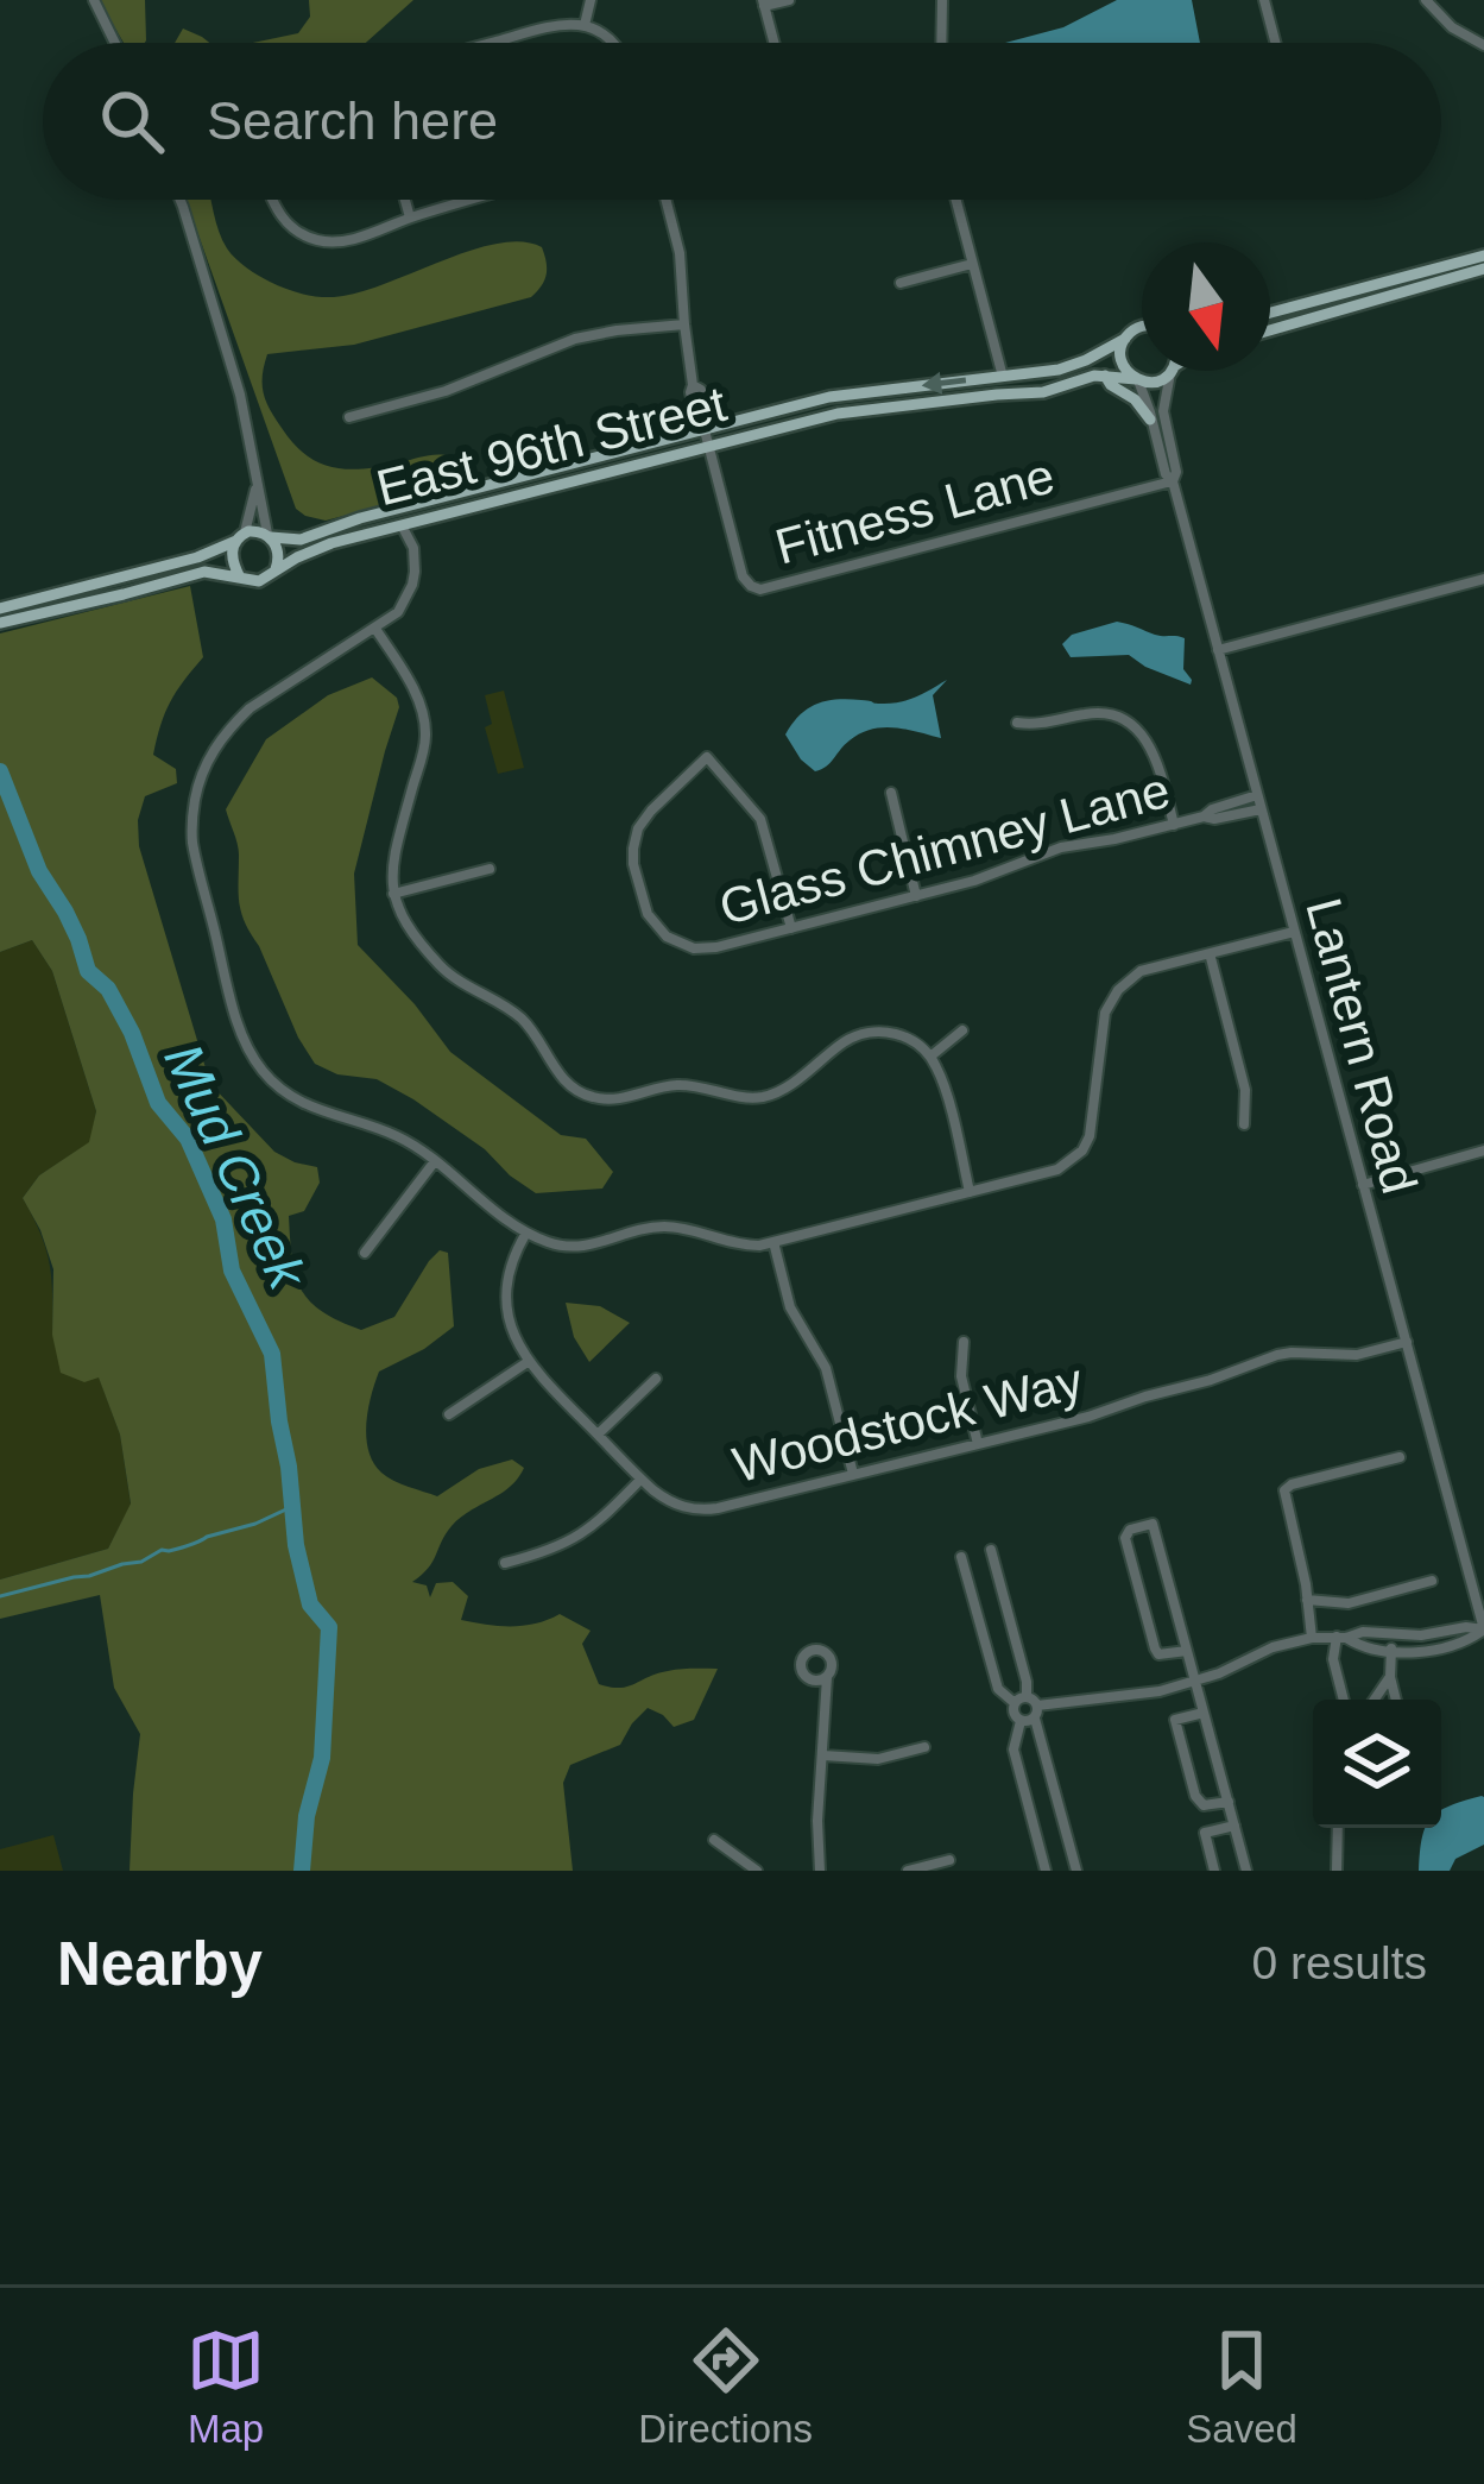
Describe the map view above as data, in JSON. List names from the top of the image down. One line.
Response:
{"streets":{"main road":["East 96th Street"],"street":["Fitness Lane","Glass Chimney Lane","Lantern Road","Woodstock Way"]},"crossings":[["East 96th Street","Fitness Lane"],["East 96th Street","Lantern Road"],["Fitness Lane","Lantern Road"],["Glass Chimney Lane","Lantern Road"],["Lantern Road","Woodstock Way"]],"water":["Mud Creek"],"north":"bottom","page":{"search":"Search here","heading":["Nearby","0 results"],"nav":["Map","Directions","Saved"]}}
